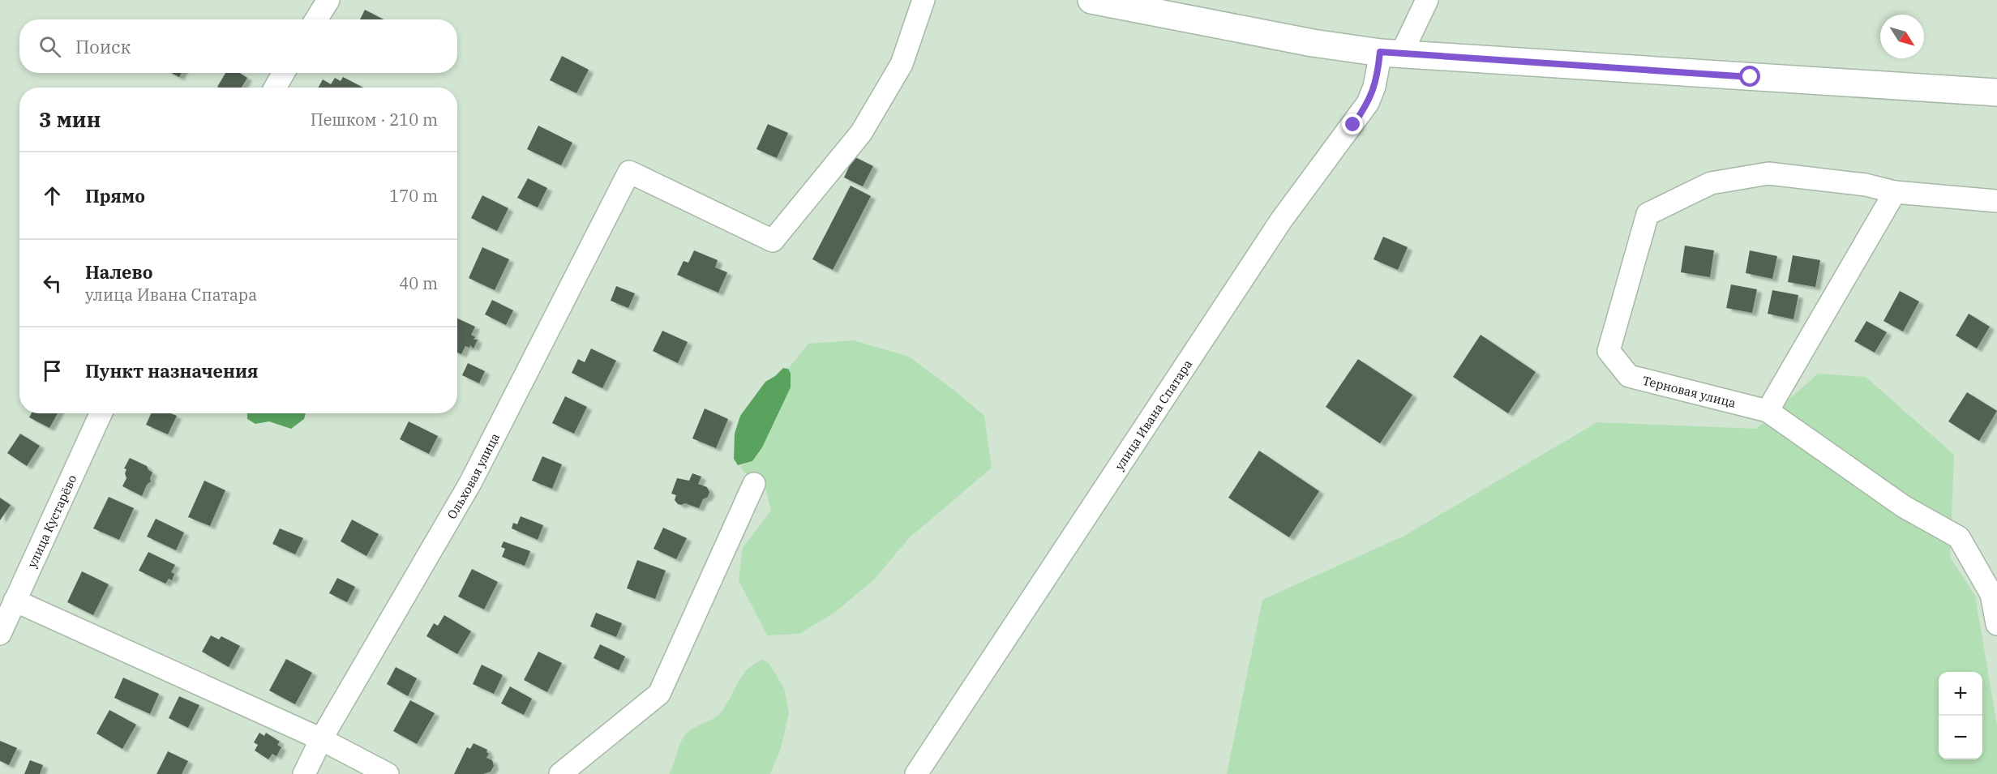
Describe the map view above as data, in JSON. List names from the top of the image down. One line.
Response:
{"streets":{"street":["Терновая улица","улица Ивана Спатара","Ольховая улица","улица Кустарёво"]},"north":"bottom right","page":{"search":"Поиск","heading":["3 мин","Пешком · 210 m"],"list":[["Прямо","170 m"],["Налево","улица Ивана Спатара","40 m"],"Пункт назначения"],"map_buttons":["+","−"]}}
